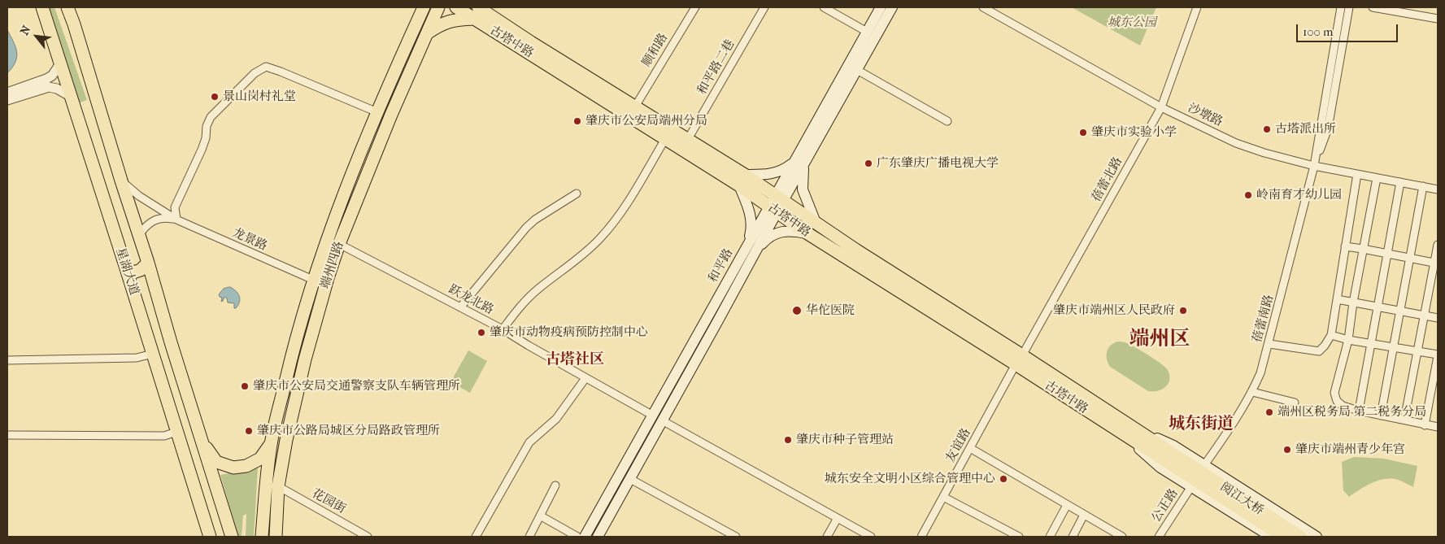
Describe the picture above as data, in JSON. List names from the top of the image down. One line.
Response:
{"streets":{"main road":["古塔中路","端州四路","和平路","星湖大道","阅江大桥"],"street":["顺和路","和平路二巷","沙墩路","蓓蕾北路","龙景路","跃龙北路","蓓蕾南路","友谊路","花园街","公正路"]},"crossings":[["古塔中路","顺和路"],["古塔中路","和平路二巷"],["古塔中路","蓓蕾北路"],["古塔中路","和平路"],["古塔中路","蓓蕾南路"],["古塔中路","友谊路"],["古塔中路","阅江大桥"],["古塔中路","公正路"],["沙墩路","蓓蕾北路"],["沙墩路","蓓蕾南路"],["蓓蕾北路","友谊路"],["龙景路","端州四路"],["端州四路","跃龙北路"],["端州四路","花园街"],["和平路","跃龙北路"]],"districts":["端州区","古塔社区","城东街道"],"parks":["城东公园"],"places":["景山岗村礼堂","肇庆市公安局端州分局","古塔派出所","肇庆市实验小学","广东肇庆广播电视大学","岭南育才幼儿园","华佗医院","肇庆市端州区人民政府","肇庆市动物疫病预防控制中心","肇庆市公安局交通警察支队车辆管理所","端州区税务局 第二税务分局","肇庆市公路局城区分局路政管理所","肇庆市种子管理站","肇庆市端州青少年宫","城东安全文明小区综合管理中心"],"scale_bar":"100 m","north":"top left"}
